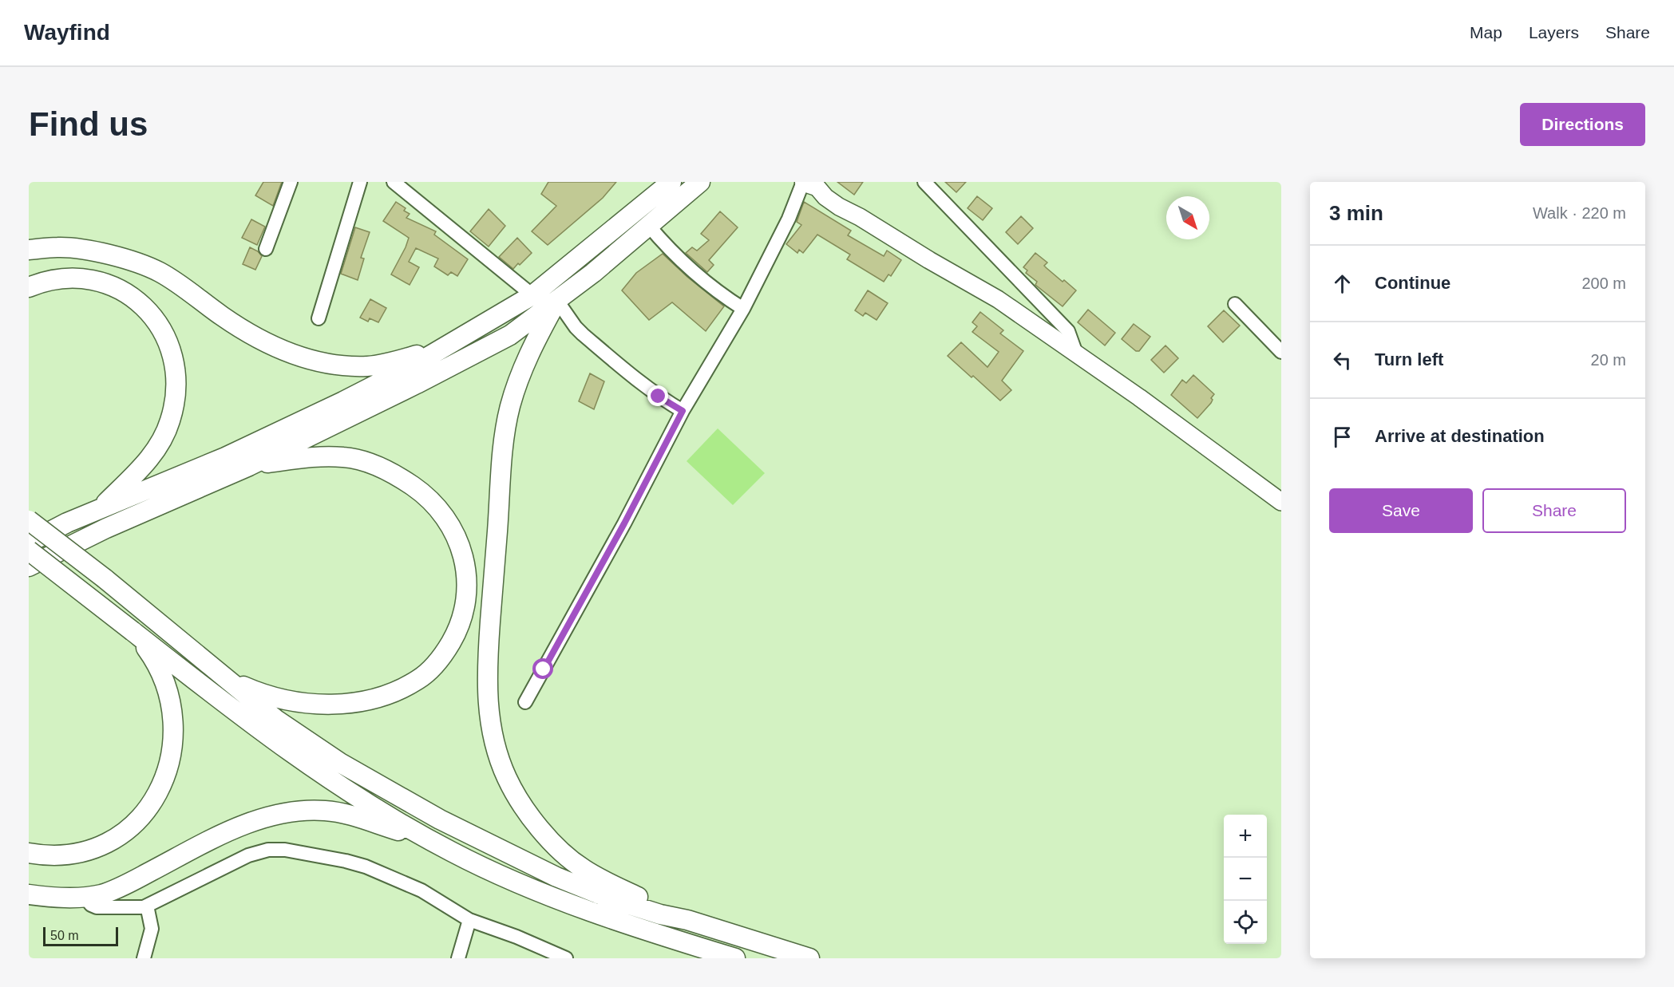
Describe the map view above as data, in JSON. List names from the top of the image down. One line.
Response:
{"scale_bar":"50 m","north":"bottom right","page":{"header":"Wayfind","nav":["Map","Layers","Share"],"buttons":["Directions",["Save","Share"]],"title":"Find us","heading":["3 min","Walk · 220 m"],"list":[["Continue","200 m"],["Turn left","20 m"],"Arrive at destination"],"map_buttons":["+","−"],"scale":"50 m"}}
